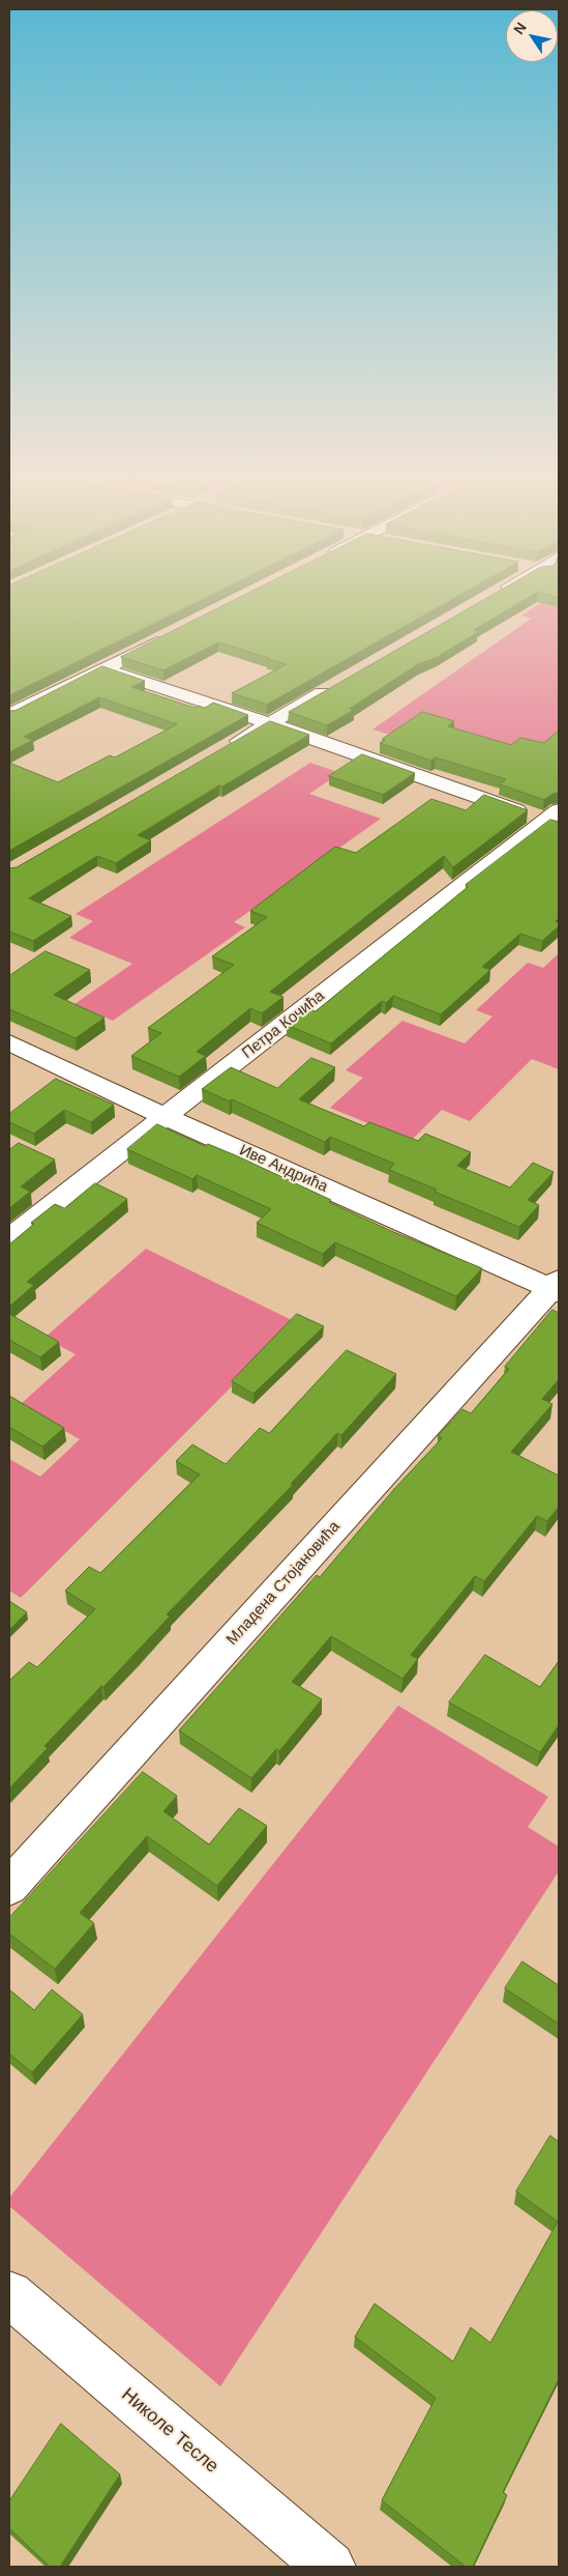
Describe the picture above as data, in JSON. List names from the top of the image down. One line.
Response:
{"streets":{"street":["Петра Кочића","Иве Андрића","Младена Стојановића","Николе Тесле"]},"crossings":[["Петра Кочића","Иве Андрића"],["Иве Андрића","Младена Стојановића"]],"north":"top left"}
